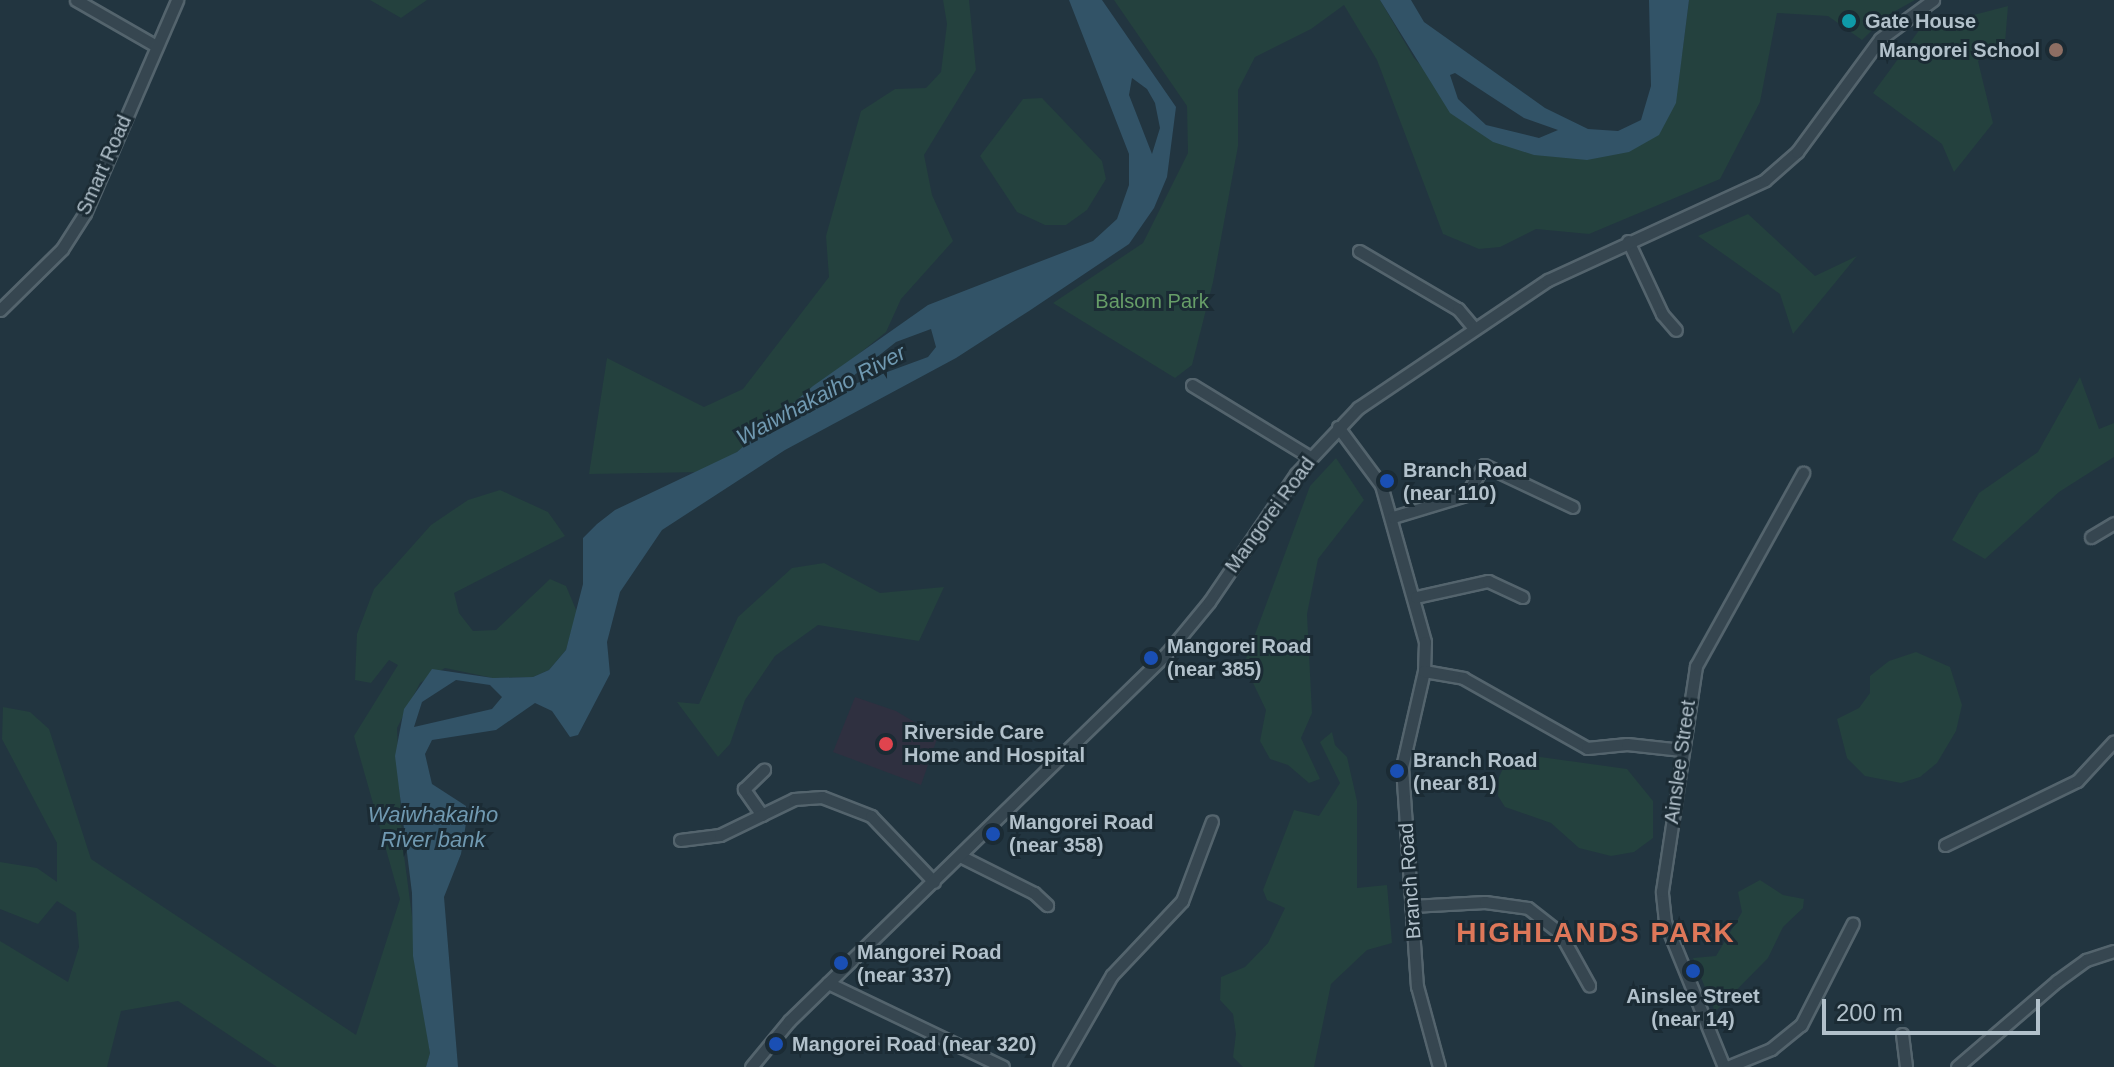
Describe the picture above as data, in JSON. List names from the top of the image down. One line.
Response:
{"streets":{"street":["Smart Road","Mangorei Road","Ainslee Street","Branch Road"]},"crossings":[["Mangorei Road","Branch Road"]],"districts":["HIGHLANDS PARK"],"water":["Waiwhakaiho River","Waiwhakaiho River bank"],"parks":["Balsom Park"],"places":["Gate House","Mangorei School","Branch Road (near 110)","Mangorei Road (near 385)","Riverside Care Home and Hospital","Branch Road (near 81)","Mangorei Road (near 358)","Mangorei Road (near 337)","Ainslee Street (near 14)","Mangorei Road (near 320)"],"scale_bar":"200 m"}
